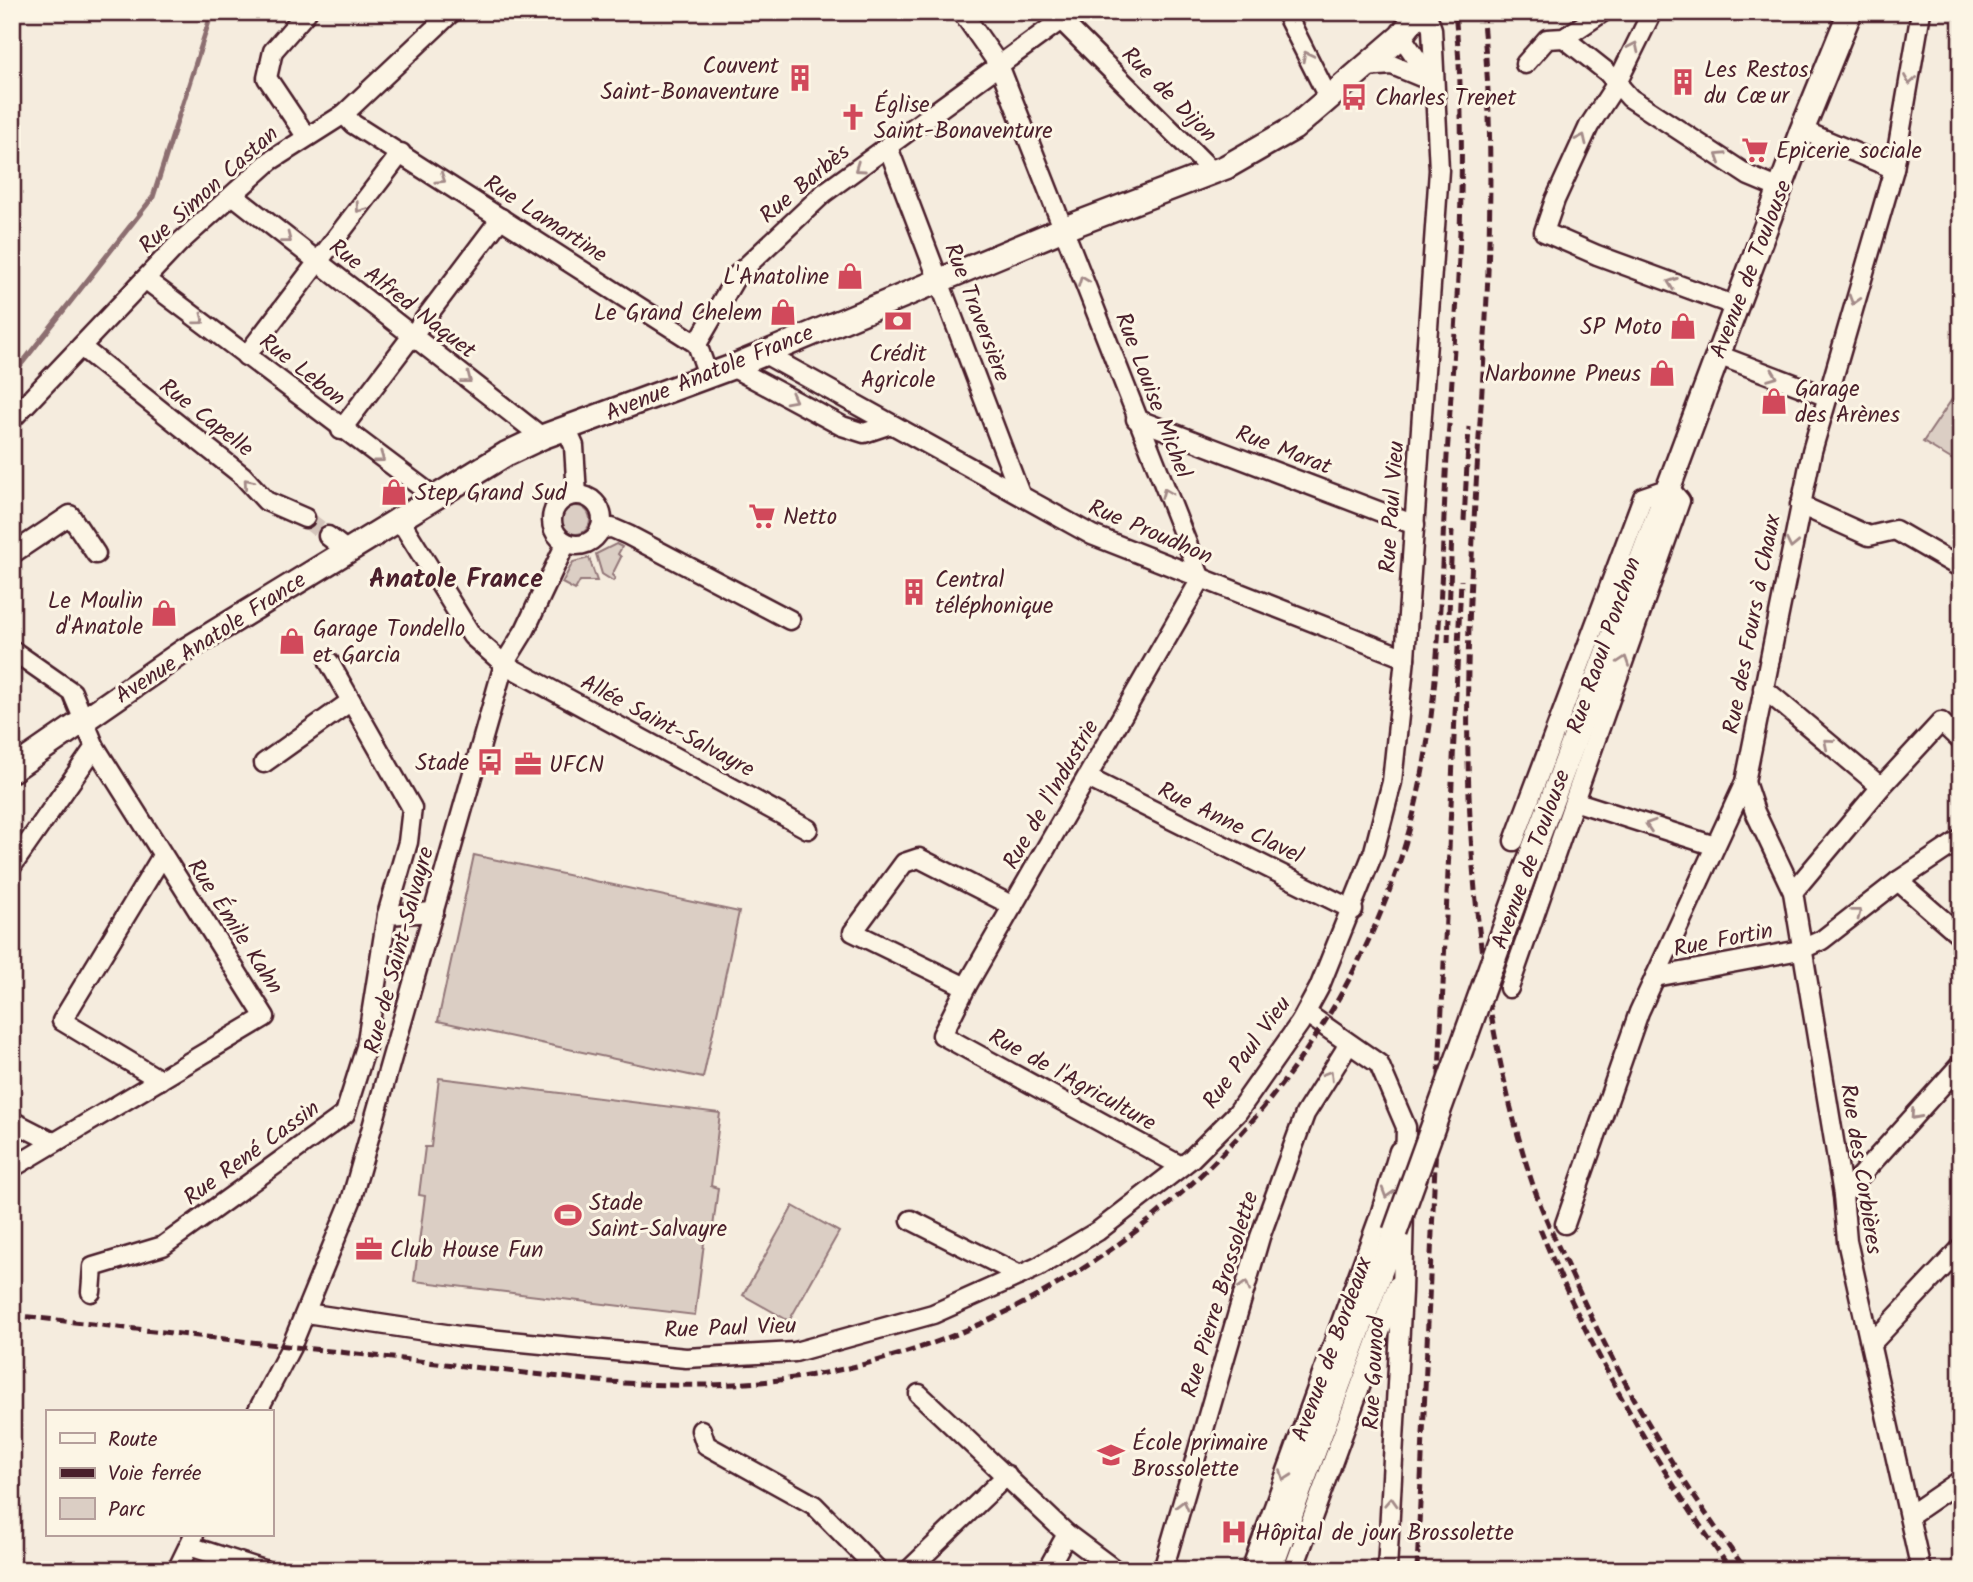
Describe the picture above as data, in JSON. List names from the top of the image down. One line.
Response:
{"streets":{"main road":["Avenue de Toulouse","Avenue Anatole France","Avenue de Bordeaux"],"street":["Rue de Dijon","Rue Barbès","Rue Simon Castan","Rue Lamartine","Rue Alfred Naquet","Rue Traversière","Rue Lebon","Rue Louise Michel","Rue Capelle","Rue Marat","Rue Paul Vieu","Rue Proudhon","Rue des Fours à Chaux","Rue Raoul Ponchon","Allée Saint-Salvayre","Rue de l'Industrie","Rue Anne Clavel","Rue Émile Kahn","Rue Fortin","Rue de Saint-Salvayre","Rue de l'Agriculture","Rue René Cassin","Rue des Corbières","Rue Pierre Brossolette","Rue Gounod"]},"crossings":[["Rue de Dijon","Rue Barbès"],["Rue de Dijon","Avenue Anatole France"],["Rue Barbès","Rue Lamartine"],["Rue Barbès","Rue Traversière"],["Rue Barbès","Rue Louise Michel"],["Rue Simon Castan","Rue Lamartine"],["Rue Simon Castan","Rue Alfred Naquet"],["Rue Simon Castan","Rue Lebon"],["Rue Simon Castan","Rue Capelle"],["Avenue de Toulouse","Rue Raoul Ponchon"],["Avenue de Toulouse","Avenue de Bordeaux"],["Rue Alfred Naquet","Avenue Anatole France"],["Rue Traversière","Avenue Anatole France"],["Rue Traversière","Rue Proudhon"],["Rue Lebon","Avenue Anatole France"],["Avenue Anatole France","Rue Louise Michel"],["Avenue Anatole France","Rue Paul Vieu"],["Avenue Anatole France","Rue Proudhon"],["Avenue Anatole France","Rue Émile Kahn"],["Rue Louise Michel","Rue Marat"],["Rue Louise Michel","Rue Proudhon"],["Rue Louise Michel","Rue de l'Industrie"],["Rue Marat","Rue Paul Vieu"],["Rue Paul Vieu","Rue Proudhon"],["Rue Paul Vieu","Rue Anne Clavel"],["Rue Paul Vieu","Rue de Saint-Salvayre"],["Rue Paul Vieu","Rue de l'Agriculture"],["Rue Paul Vieu","Rue Gounod"],["Rue Proudhon","Rue de l'Industrie"],["Rue des Fours à Chaux","Rue Fortin"],["Rue des Fours à Chaux","Rue des Corbières"],["Allée Saint-Salvayre","Rue de Saint-Salvayre"],["Rue de l'Industrie","Rue Anne Clavel"],["Rue de l'Industrie","Rue de l'Agriculture"],["Rue Fortin","Rue des Corbières"],["Rue Pierre Brossolette","Rue Gounod"],["Avenue de Bordeaux","Rue Gounod"]],"one_way":["Rue Barbès","Rue Alfred Naquet","Rue Lebon","Rue Louise Michel","Rue Capelle","Rue des Fours à Chaux","Rue Raoul Ponchon","Rue Pierre Brossolette","Rue Gounod"],"districts":["Anatole France"],"places":{"building":["Couvent Saint-Bonaventure","Les Restos du Cœur","Central téléphonique"],"bus stop":["Charles Trenet","Stade"],"church":["Église Saint-Bonaventure"],"supermarket":["Epicerie sociale","Netto"],"shop":["L'Anatoline","Le Grand Chelem","SP Moto","Narbonne Pneus","Garage des Arènes","Step Grand Sud","Le Moulin d'Anatole","Garage Tondello et Garcia"],"bank":["Crédit Agricole"],"office":["UFCN","Club House Fun"],"sports":["Stade Saint-Salvayre"],"school or university":["École primaire Brossolette"],"hospital":["Hôpital de jour Brossolette"]},"legend":["Route","Voie ferrée","Parc"]}
